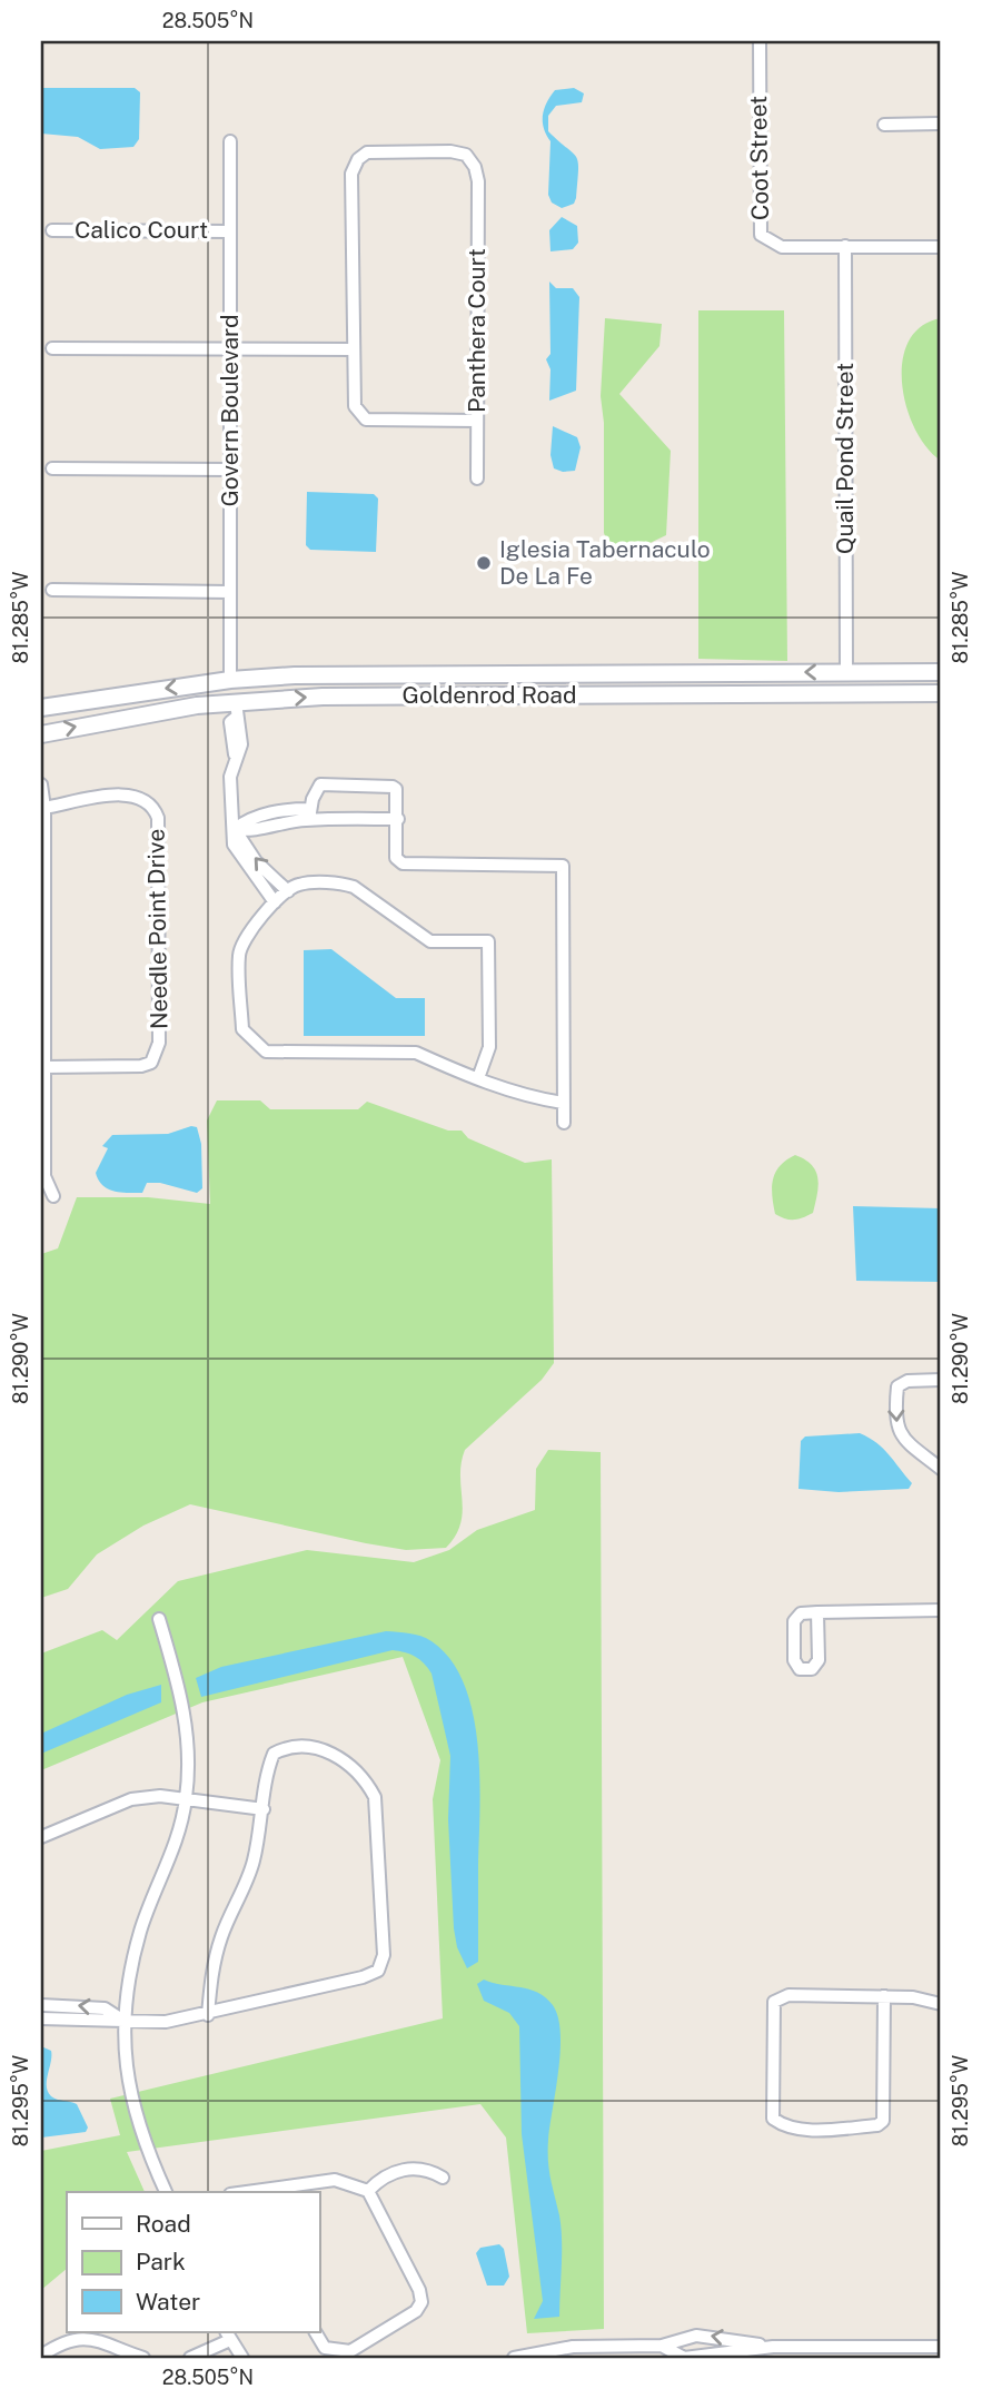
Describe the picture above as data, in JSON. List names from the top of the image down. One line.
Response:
{"streets":{"main road":["Goldenrod Road"],"street":["Coot Street","Calico Court","Panthera Court","Govern Boulevard","Quail Pond Street","Needle Point Drive"]},"crossings":[["Coot Street","Quail Pond Street"],["Calico Court","Govern Boulevard"],["Govern Boulevard","Goldenrod Road"],["Quail Pond Street","Goldenrod Road"]],"places":["Iglesia Tabernaculo De La Fe"],"legend":["Road","Park","Water"],"coordinates":["28.505°N","81.285°W","81.290°W","81.295°W"]}
